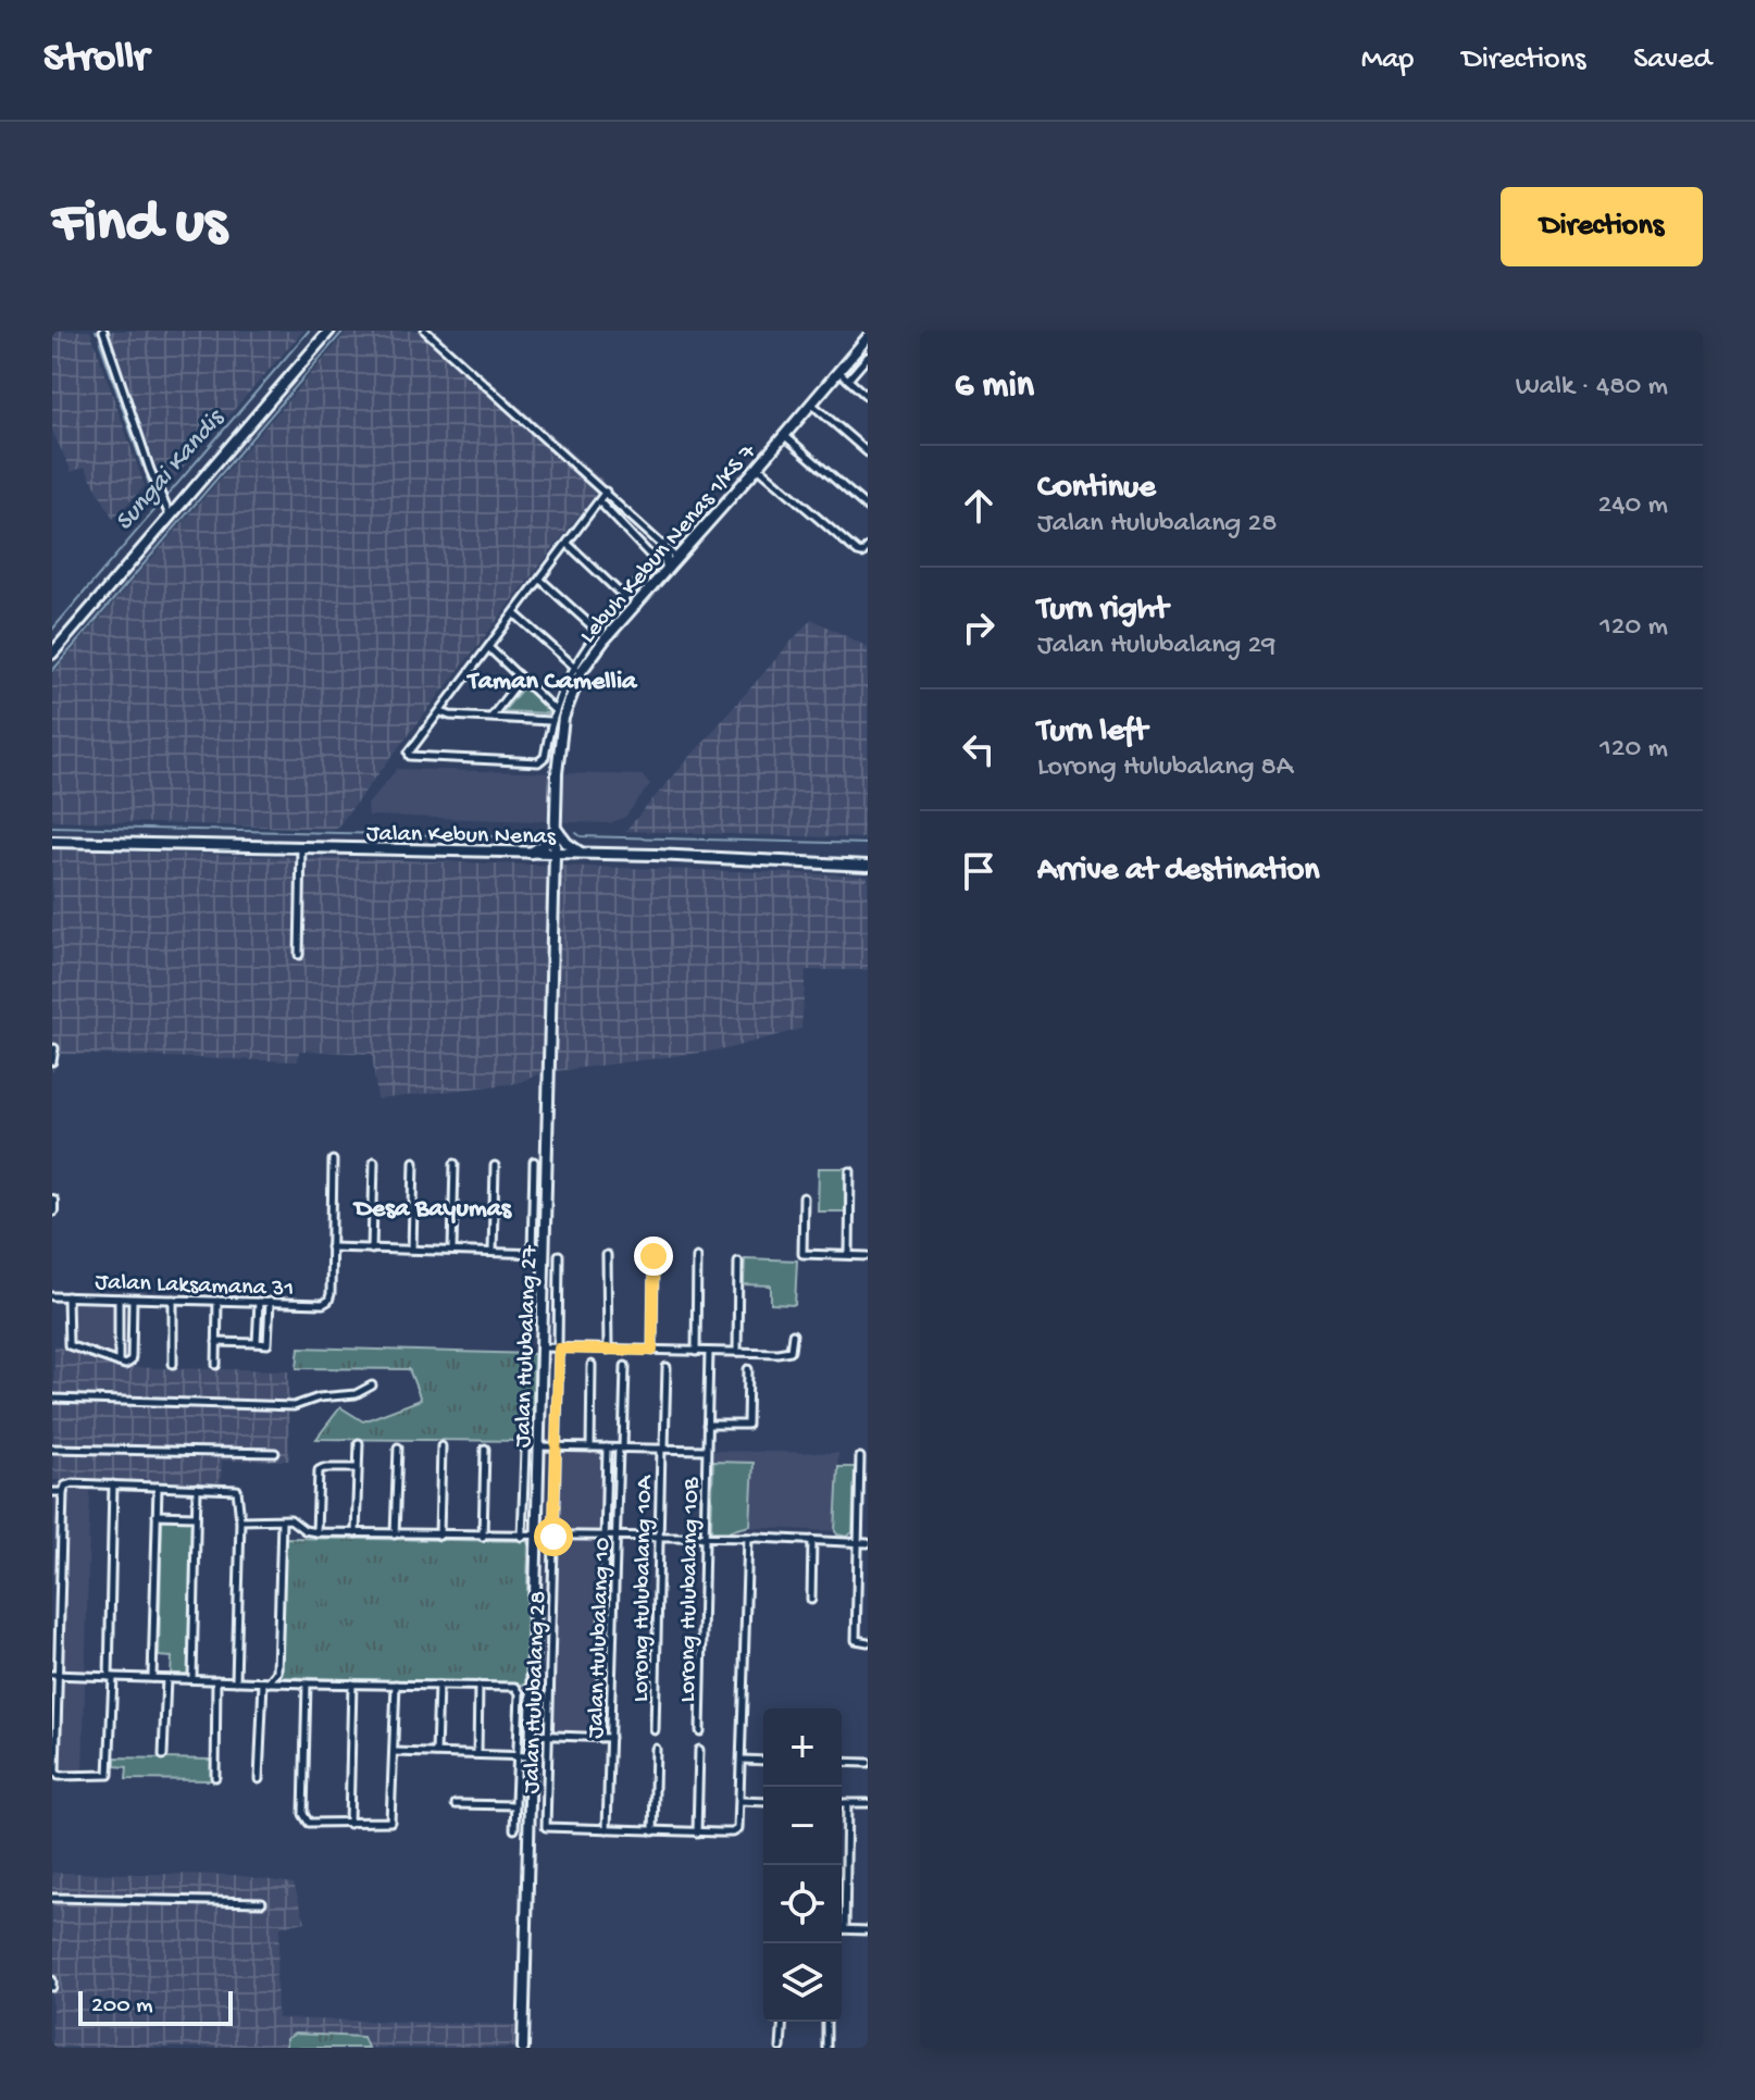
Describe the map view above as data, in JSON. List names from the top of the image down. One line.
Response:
{"streets":{"street":["Lebuh Kebun Nenas 1/KS 7","Jalan Kebun Nenas","Jalan Laksamana 31","Jalan Hulubalang 27","Lorong Hulubalang 10A","Lorong Hulubalang 10B","Jalan Hulubalang 10","Jalan Hulubalang 28"]},"crossings":[["Lebuh Kebun Nenas 1/KS 7","Jalan Kebun Nenas"],["Lebuh Kebun Nenas 1/KS 7","Jalan Hulubalang 27"],["Jalan Kebun Nenas","Jalan Hulubalang 27"],["Jalan Hulubalang 10","Jalan Hulubalang 28"]],"districts":["Taman Camellia","Desa Bayumas"],"water":["Sungai Kandis"],"scale_bar":"200 m","page":{"header":"Strollr","nav":["Map","Directions","Saved"],"buttons":"Directions","title":"Find us","heading":["6 min","Walk · 480 m"],"list":[["Continue","Jalan Hulubalang 28","240 m"],["Turn right","Jalan Hulubalang 29","120 m"],["Turn left","Lorong Hulubalang 8A","120 m"],"Arrive at destination"],"map_buttons":["+","−"],"scale":"200 m"}}
